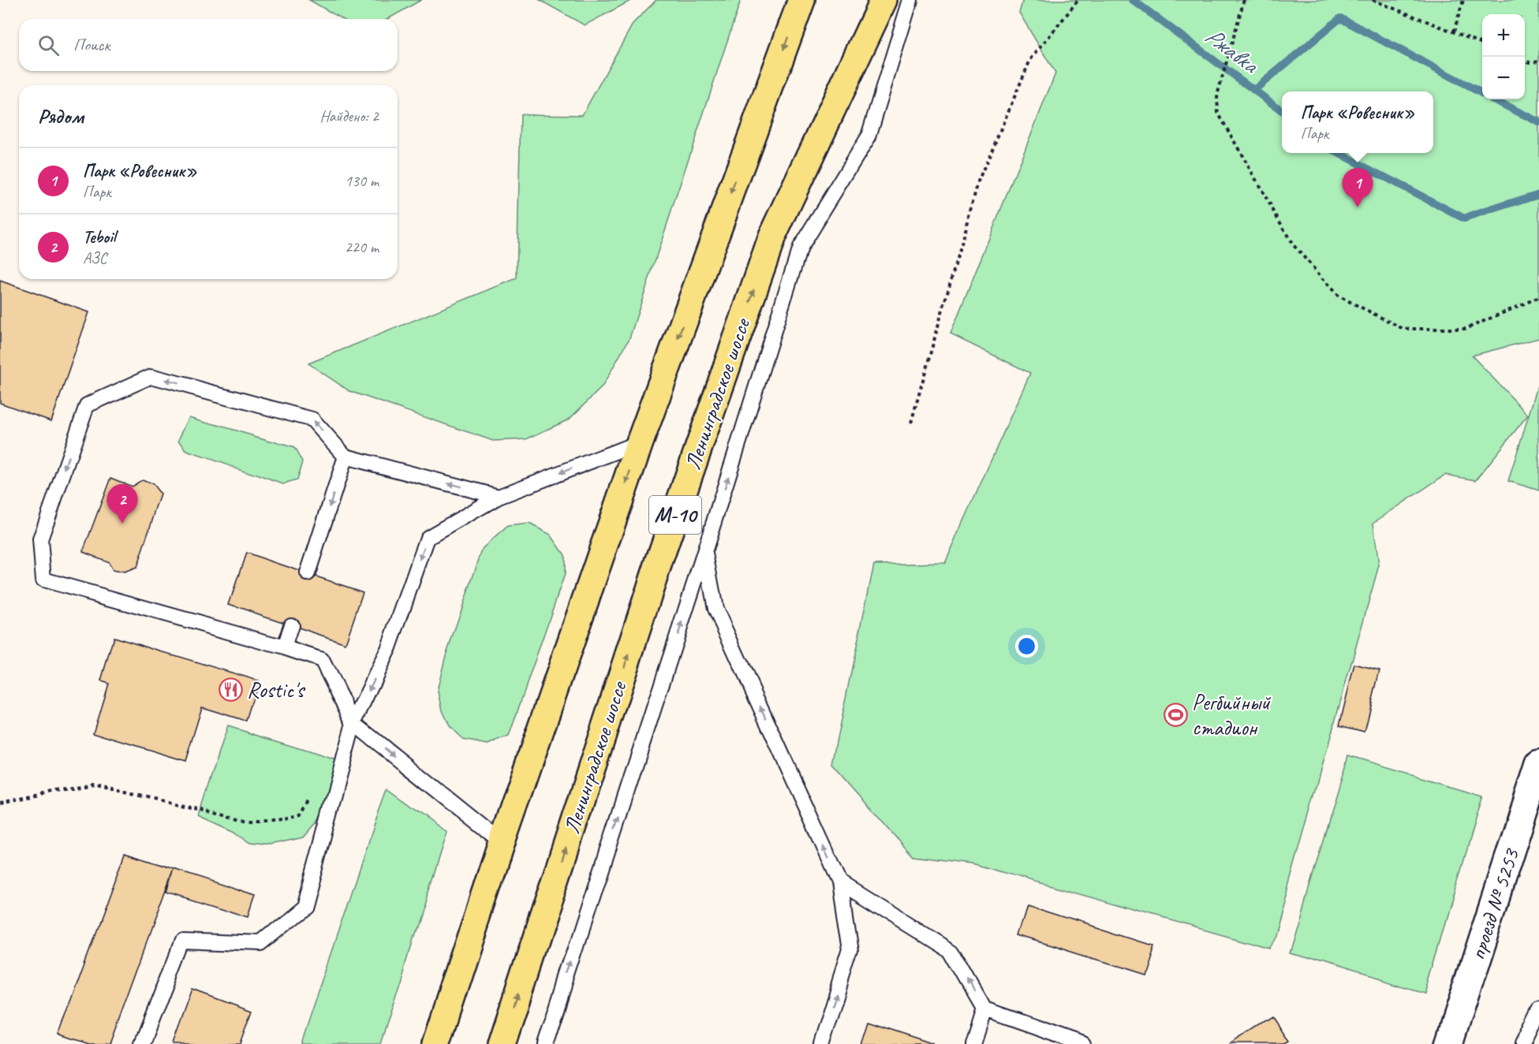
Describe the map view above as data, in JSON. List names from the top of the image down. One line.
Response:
{"streets":{"highway":["Ленинградское шоссе","М-10"],"street":["проезд № 5253"]},"water":["Ржавка"],"places":{"restaurant":["Rostic's"],"sports":["Регбийный стадион"]},"page":{"map_buttons":["+","−"],"search":"Поиск","heading":["Рядом","Найдено: 2"],"popup":["Парк «Ровесник»","Парк"],"list":[{"mark":"1","name":"Парк «Ровесник»","note":"Парк","value":"130 m"},{"mark":"2","name":"Teboil","note":"АЗС","value":"220 m"}],"pins":["1","2"]}}
